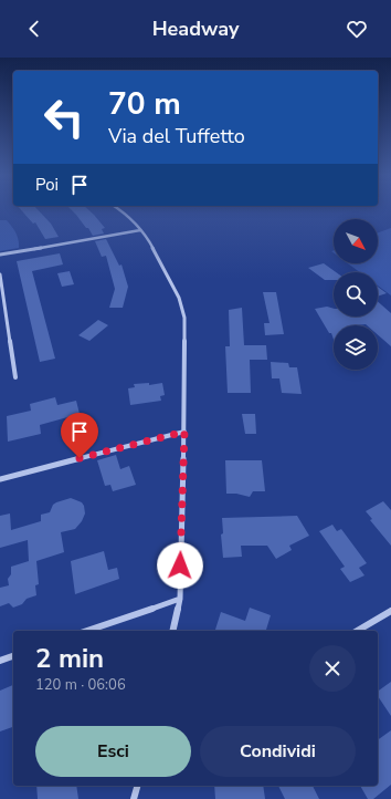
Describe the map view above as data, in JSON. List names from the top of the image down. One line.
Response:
{"north":"bottom right","page":{"header":"Headway","turn":["70 m","Via del Tuffetto"],"then":"Poi","heading":["2 min","120 m · 06:06"],"buttons":["Esci","Condividi"]}}
